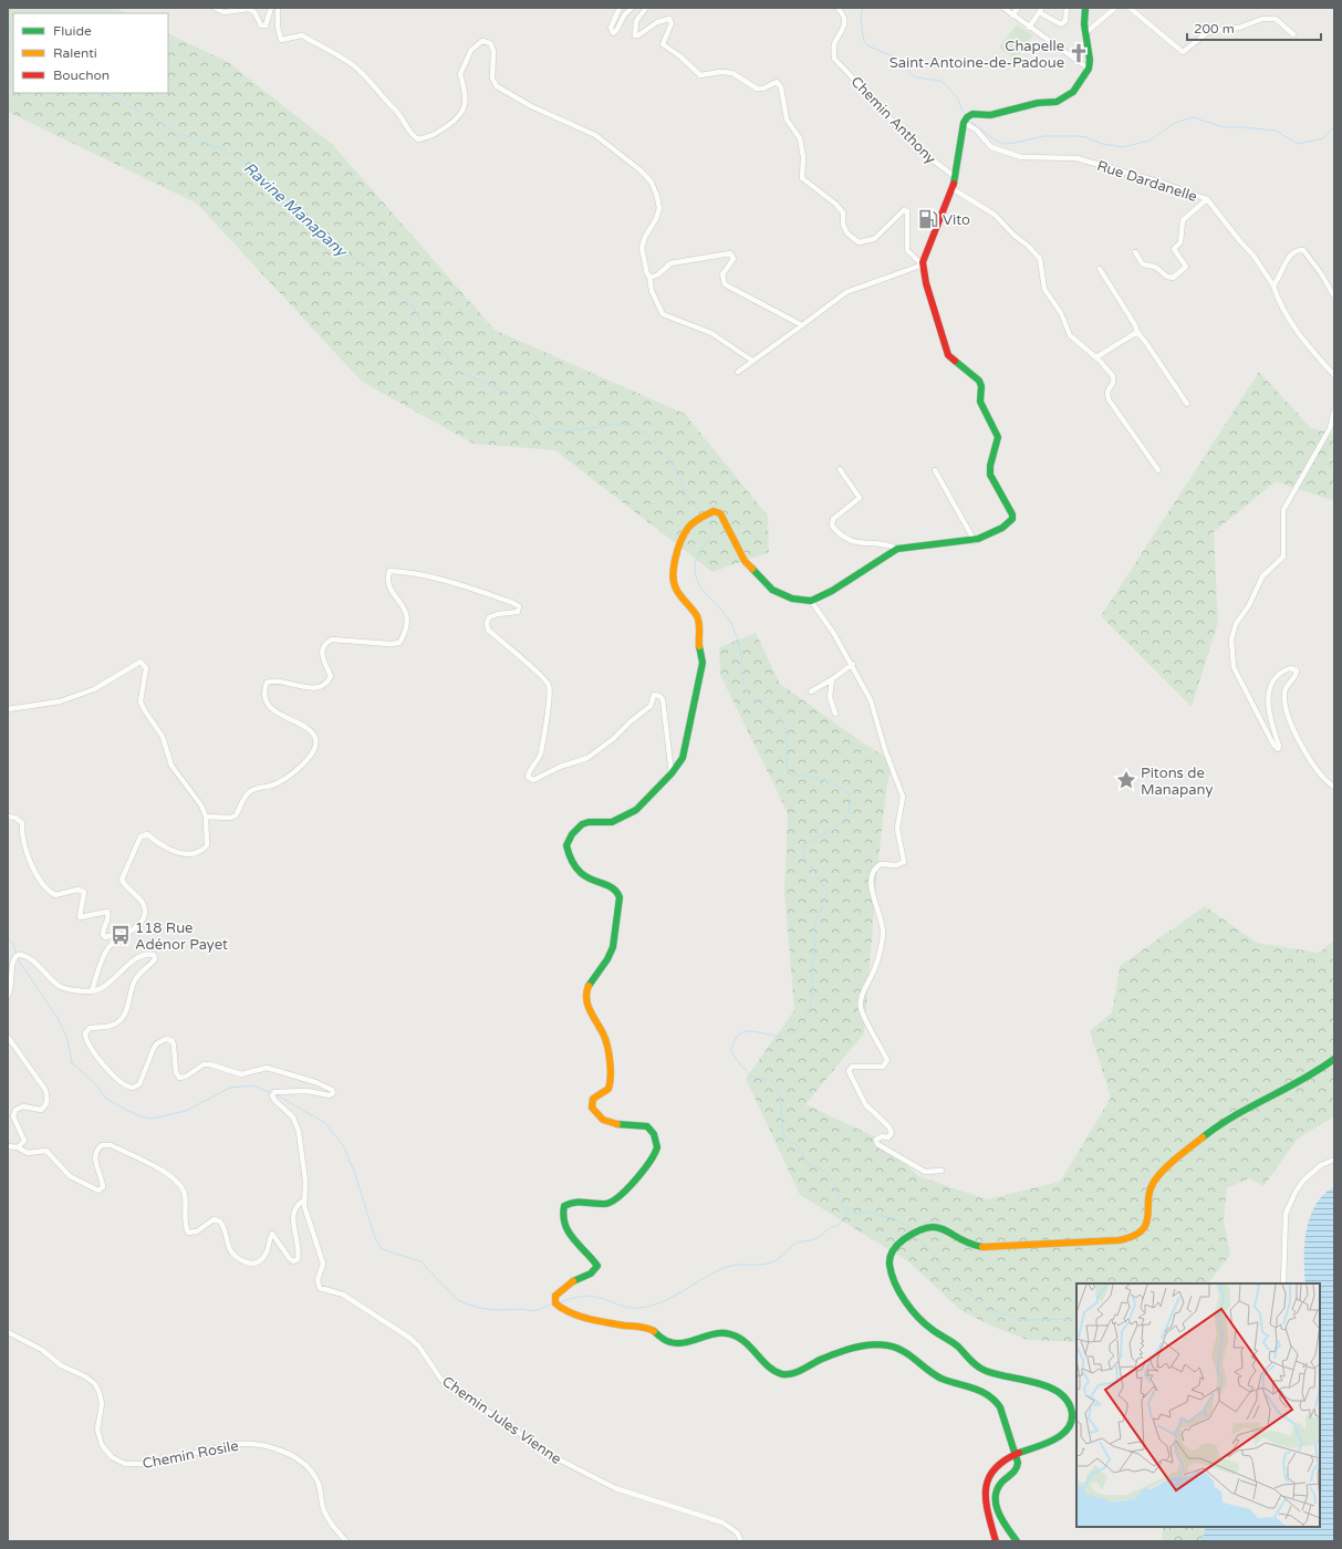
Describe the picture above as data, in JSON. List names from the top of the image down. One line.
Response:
{"streets":{"street":["Chemin Anthony","Rue Dardanelle","Chemin Jules Vienne","Chemin Rosile"]},"water":["Ravine Manapany"],"places":{"church":["Chapelle Saint-Antoine-de-Padoue"],"fuel station":["Vito"],"place":["Pitons de Manapany"],"bus stop":["118 Rue Adénor Payet"]},"legend":["Fluide","Ralenti","Bouchon"],"scale_bar":"200 m"}
